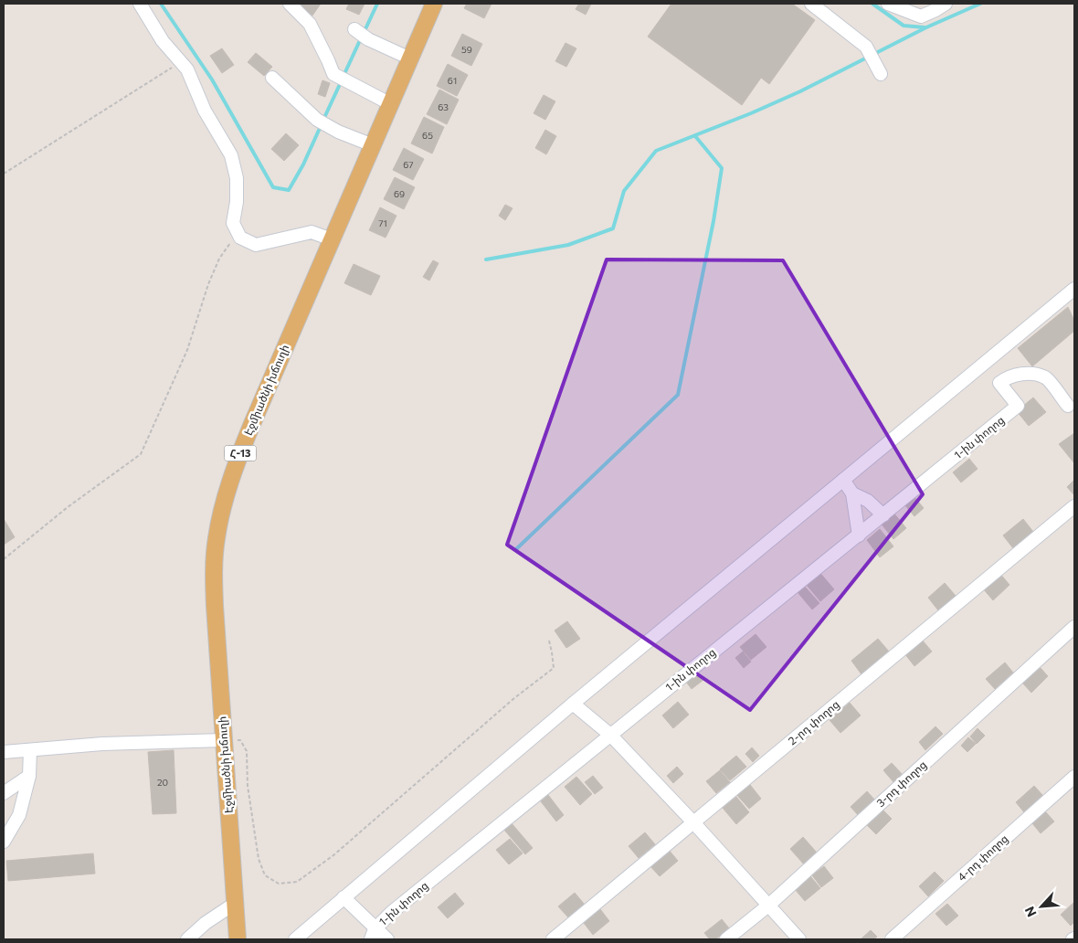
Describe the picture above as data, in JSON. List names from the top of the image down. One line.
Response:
{"streets":{"main road":["Էջմիածնի խճուղի","Հ-13"],"street":["1-ին փողոց","2-րդ փողոց","3-րդ փողոց","4-րդ փողոց"]},"house_numbers":["59","61","63","65","67","69","71","20"],"north":"bottom left"}
